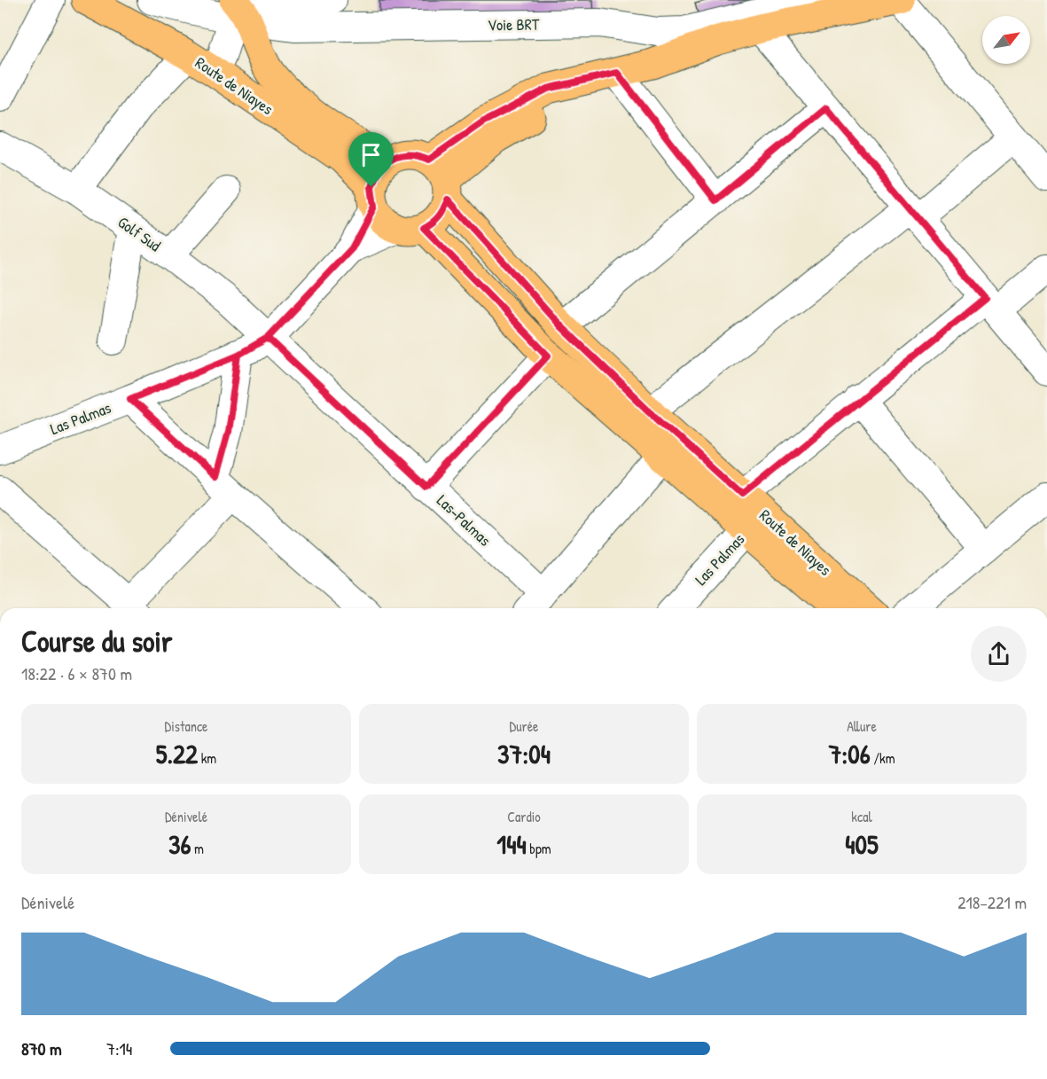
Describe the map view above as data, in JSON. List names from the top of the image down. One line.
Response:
{"streets":{"main road":["Route de Niayes"],"street":["Voie BRT","Golf Sud","Las Palmas","Las-Palmas"]},"crossings":[["Voie BRT","Route de Niayes"],["Route de Niayes","Las Palmas"],["Golf Sud","Las Palmas"],["Golf Sud","Las-Palmas"],["Las Palmas","Las-Palmas"]],"north":"top right","page":{"heading":["Course du soir","18:22 · 6 × 870 m"],"stats":[["Distance","5.22 km"],["Durée","37:04"],["Allure","7:06 /km"],["Dénivelé","36 m"],["Cardio","144 bpm"],["kcal","405"]],"chart":["Dénivelé","218–221 m"],"list":[{"name":"870 m","note":"7:14"}]}}
